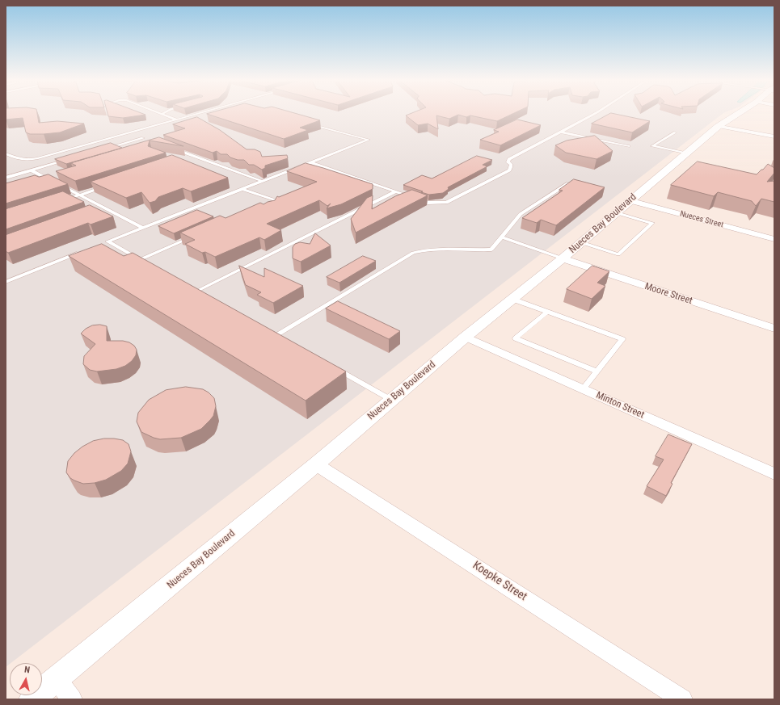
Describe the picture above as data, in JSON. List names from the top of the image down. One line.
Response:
{"streets":{"street":["Nueces Street","Nueces Bay Boulevard","Moore Street","Minton Street","Koepke Street"]},"crossings":[["Nueces Street","Nueces Bay Boulevard"],["Nueces Bay Boulevard","Moore Street"],["Nueces Bay Boulevard","Minton Street"],["Nueces Bay Boulevard","Koepke Street"]],"north":"top"}
